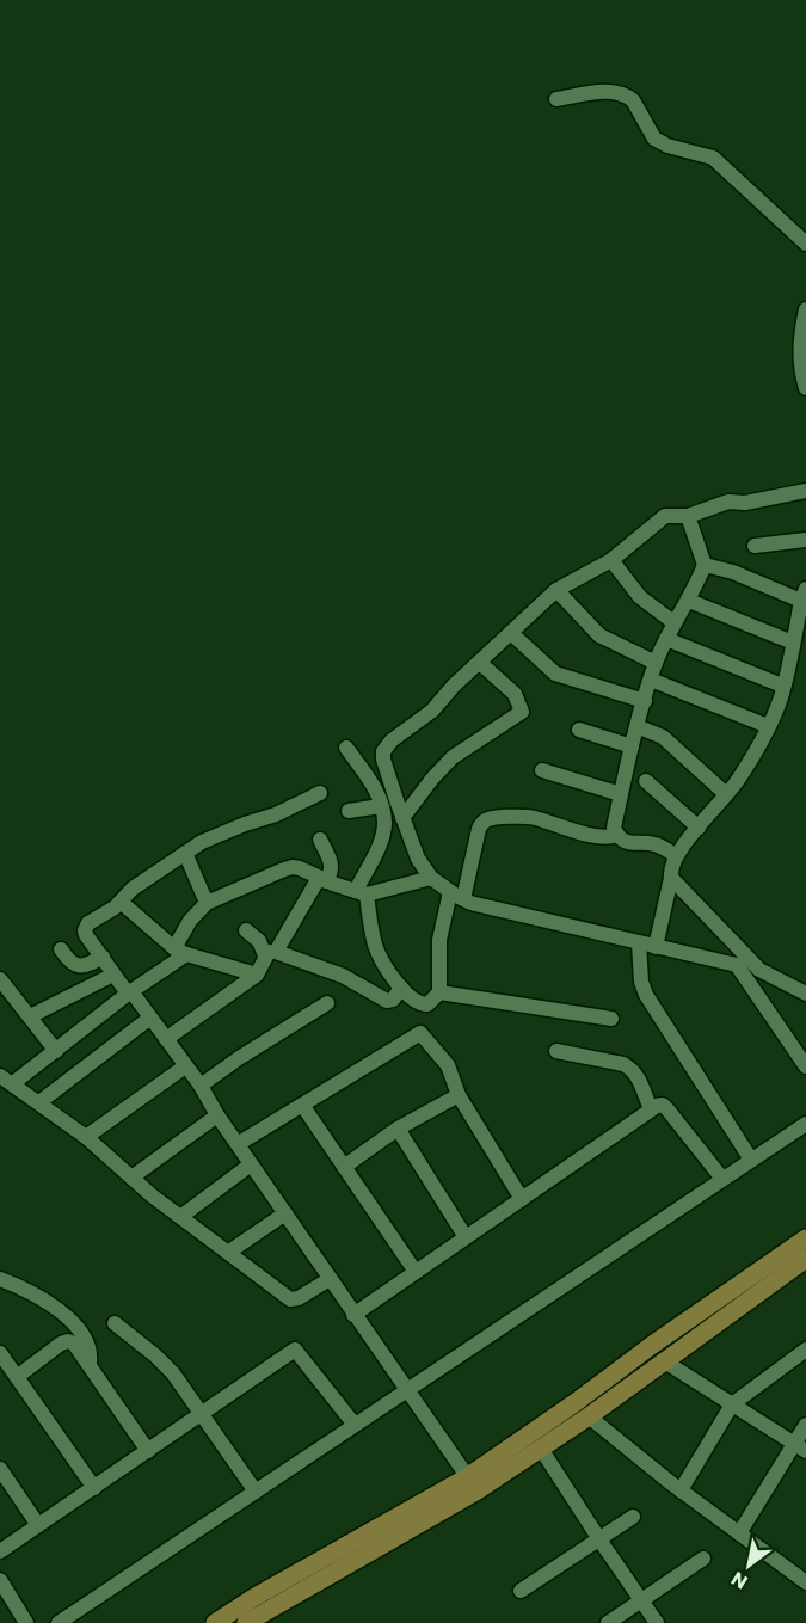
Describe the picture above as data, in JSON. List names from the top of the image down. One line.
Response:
{"north":"bottom left"}
